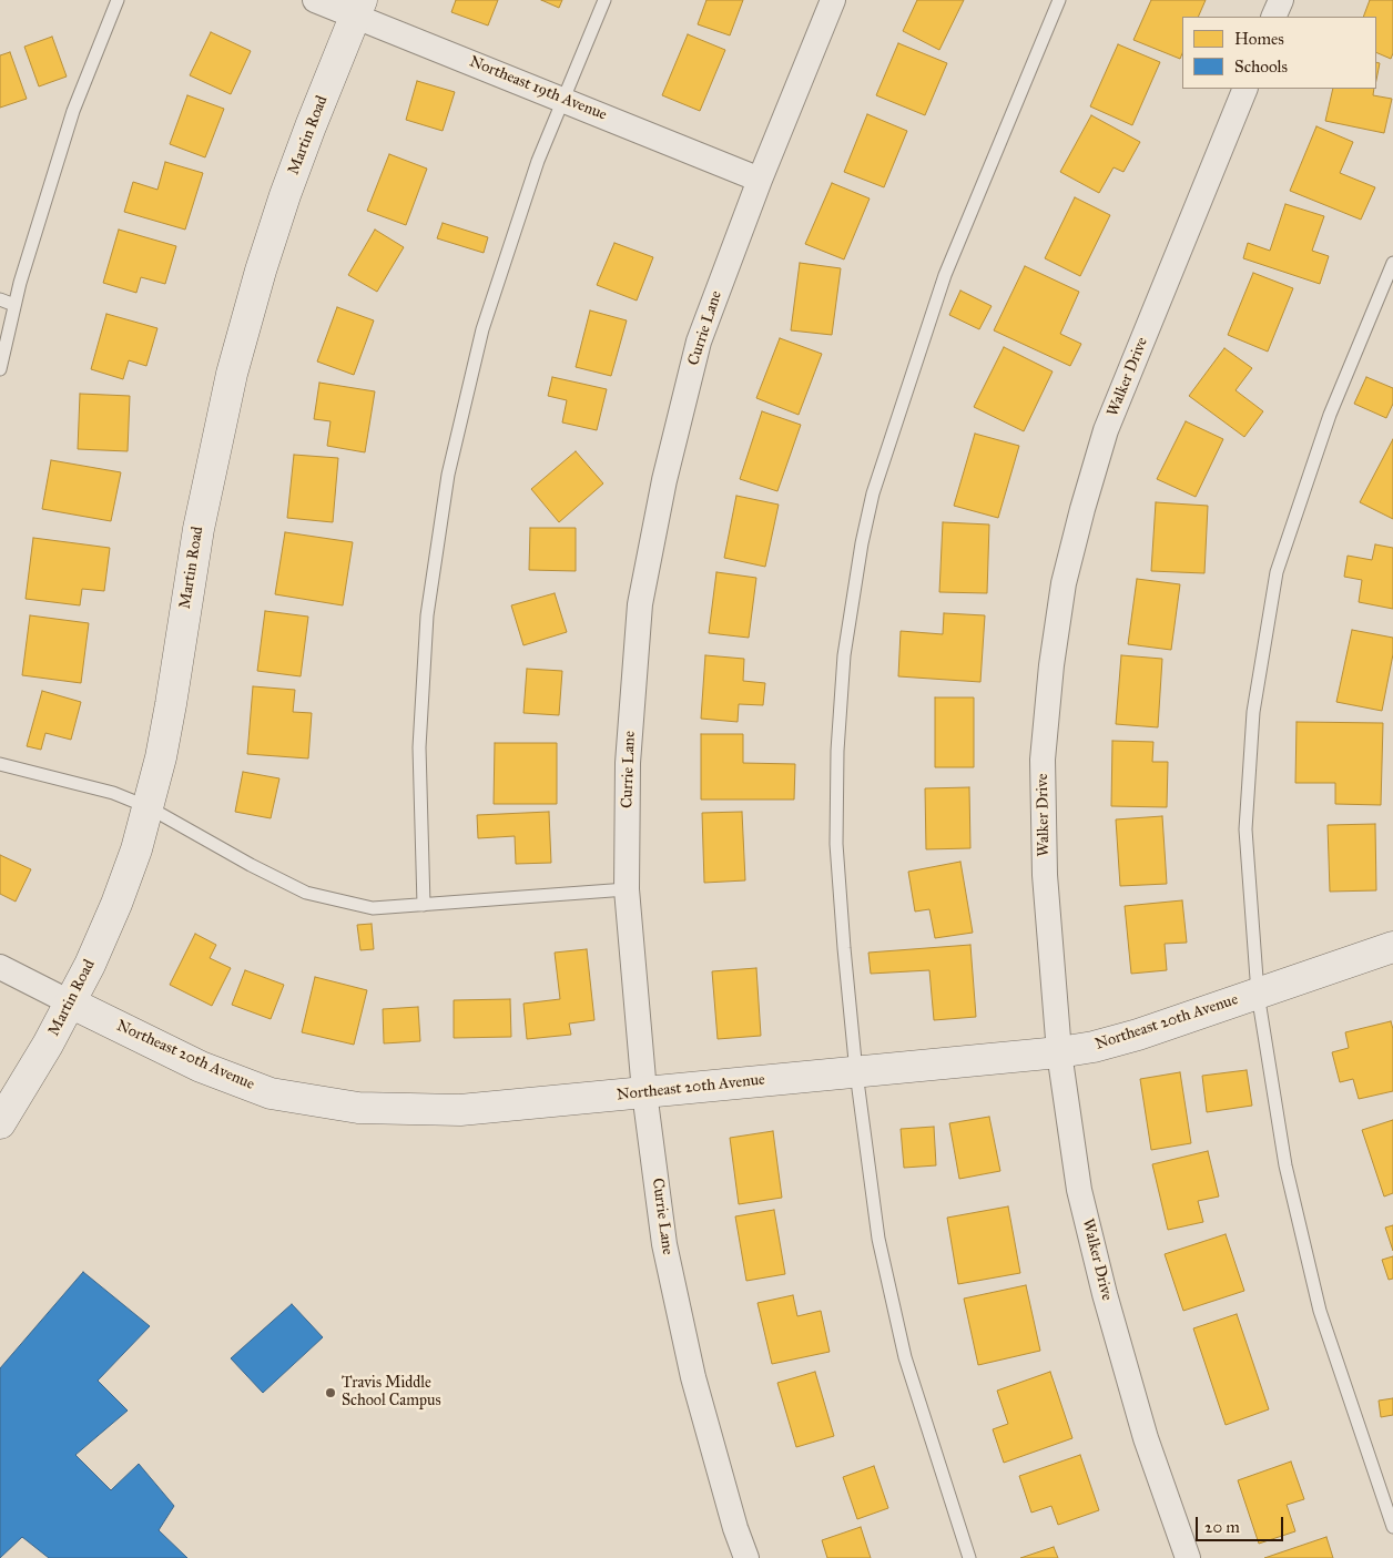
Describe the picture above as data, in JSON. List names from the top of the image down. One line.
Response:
{"streets":{"street":["Northeast 19th Avenue","Martin Road","Currie Lane","Walker Drive","Northeast 20th Avenue"]},"crossings":[["Northeast 19th Avenue","Martin Road"],["Northeast 19th Avenue","Currie Lane"],["Martin Road","Northeast 20th Avenue"],["Currie Lane","Northeast 20th Avenue"],["Walker Drive","Northeast 20th Avenue"]],"places":["Travis Middle School Campus"],"legend":["Homes","Schools"],"scale_bar":"20 m"}
